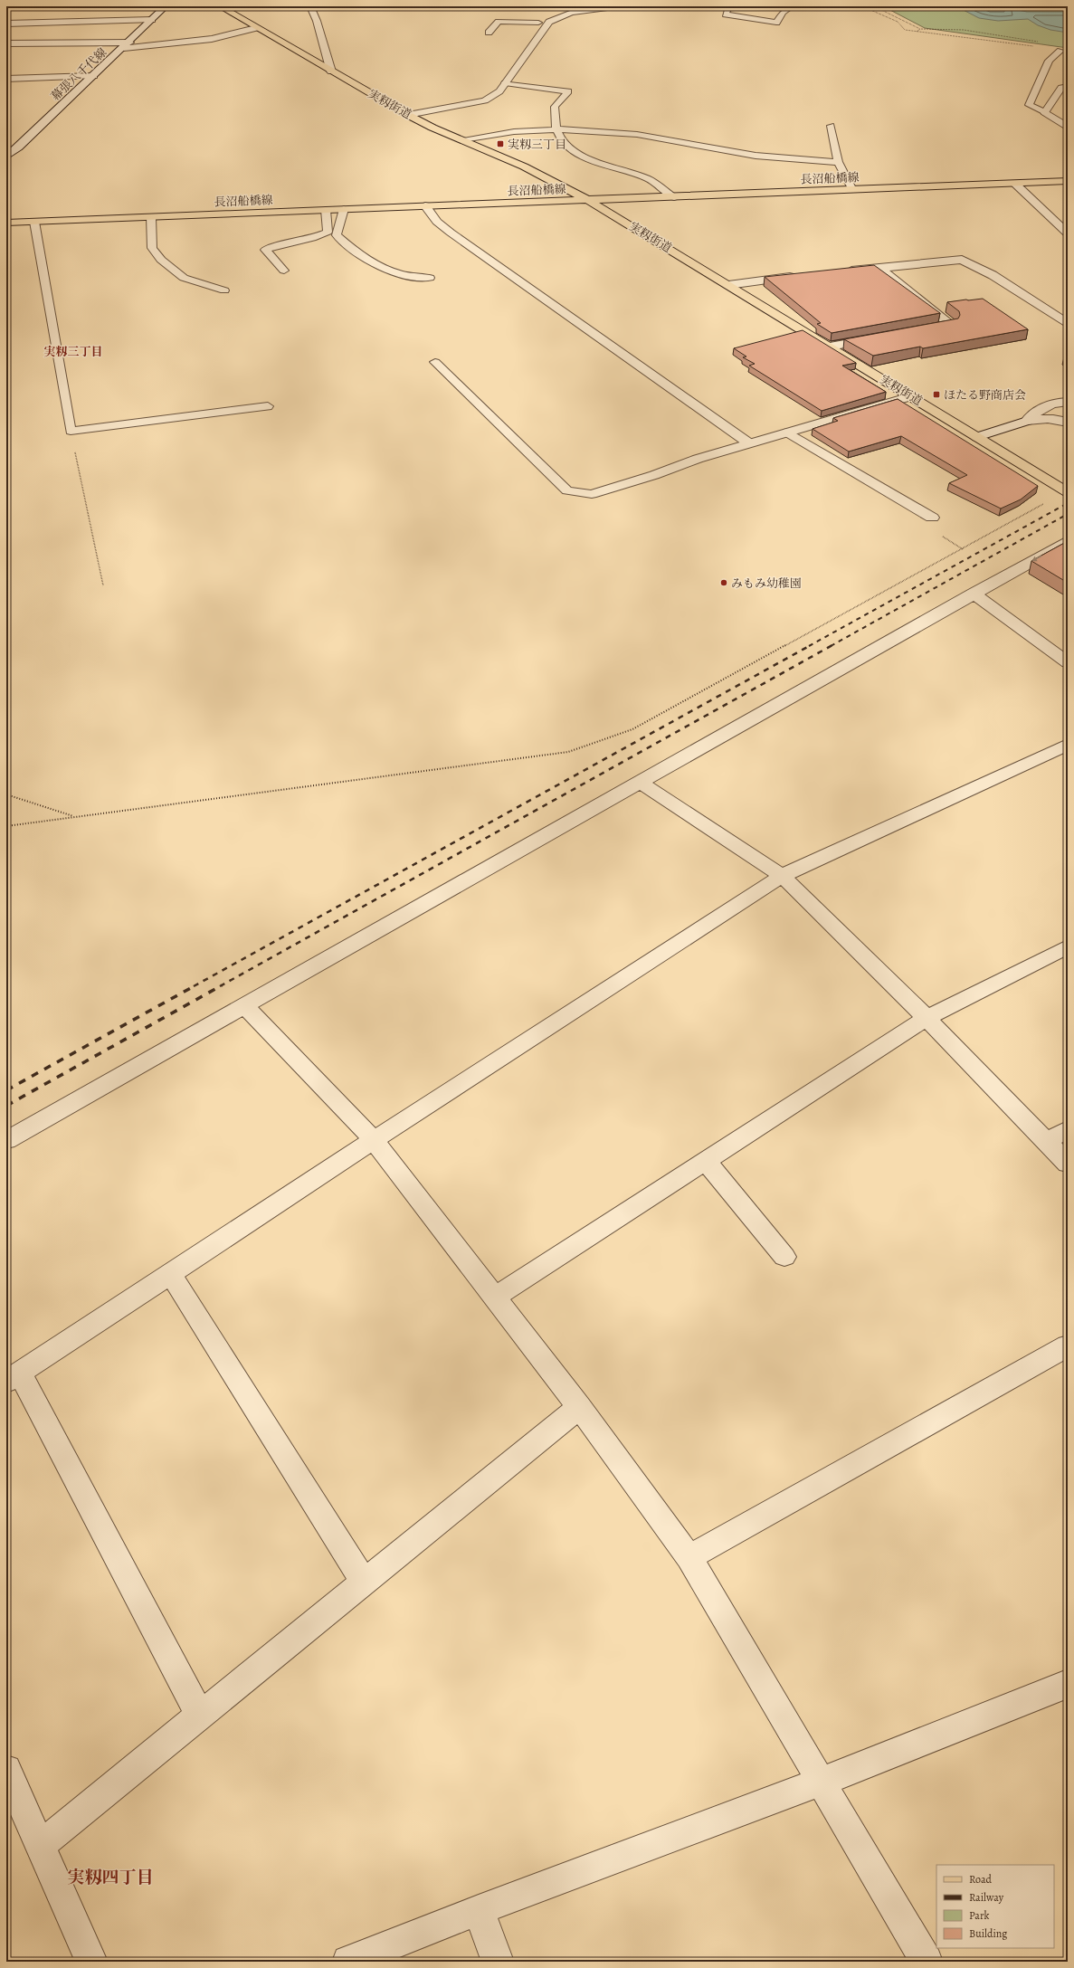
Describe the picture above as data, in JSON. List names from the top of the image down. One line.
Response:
{"streets":{"main road":["実籾街道","長沼船橋線"],"street":["幕張八千代線"]},"crossings":[["実籾街道","長沼船橋線"]],"districts":["実籾三丁目","実籾四丁目"],"places":{"transit":["実籾三丁目","ほたる野商店会"],"other":["みもみ幼稚園"]},"legend":["Road","Railway","Park","Building"]}
